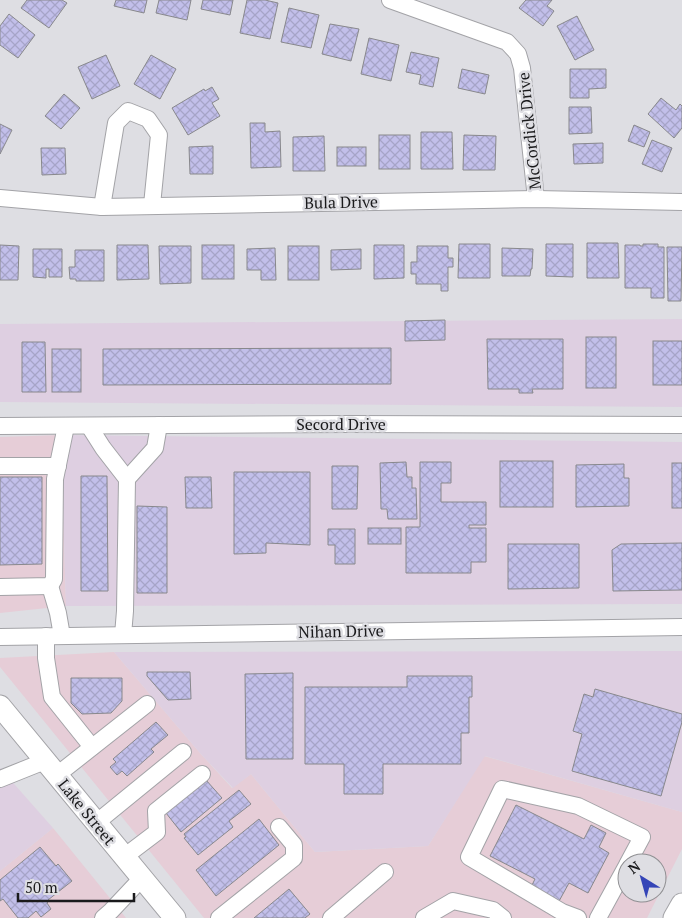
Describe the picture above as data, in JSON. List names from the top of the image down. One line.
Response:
{"streets":{"main road":["Lake Street"],"street":["McCordick Drive","Bula Drive","Secord Drive","Nihan Drive"]},"crossings":[["McCordick Drive","Bula Drive"]],"scale_bar":"50 m","north":"top left"}
